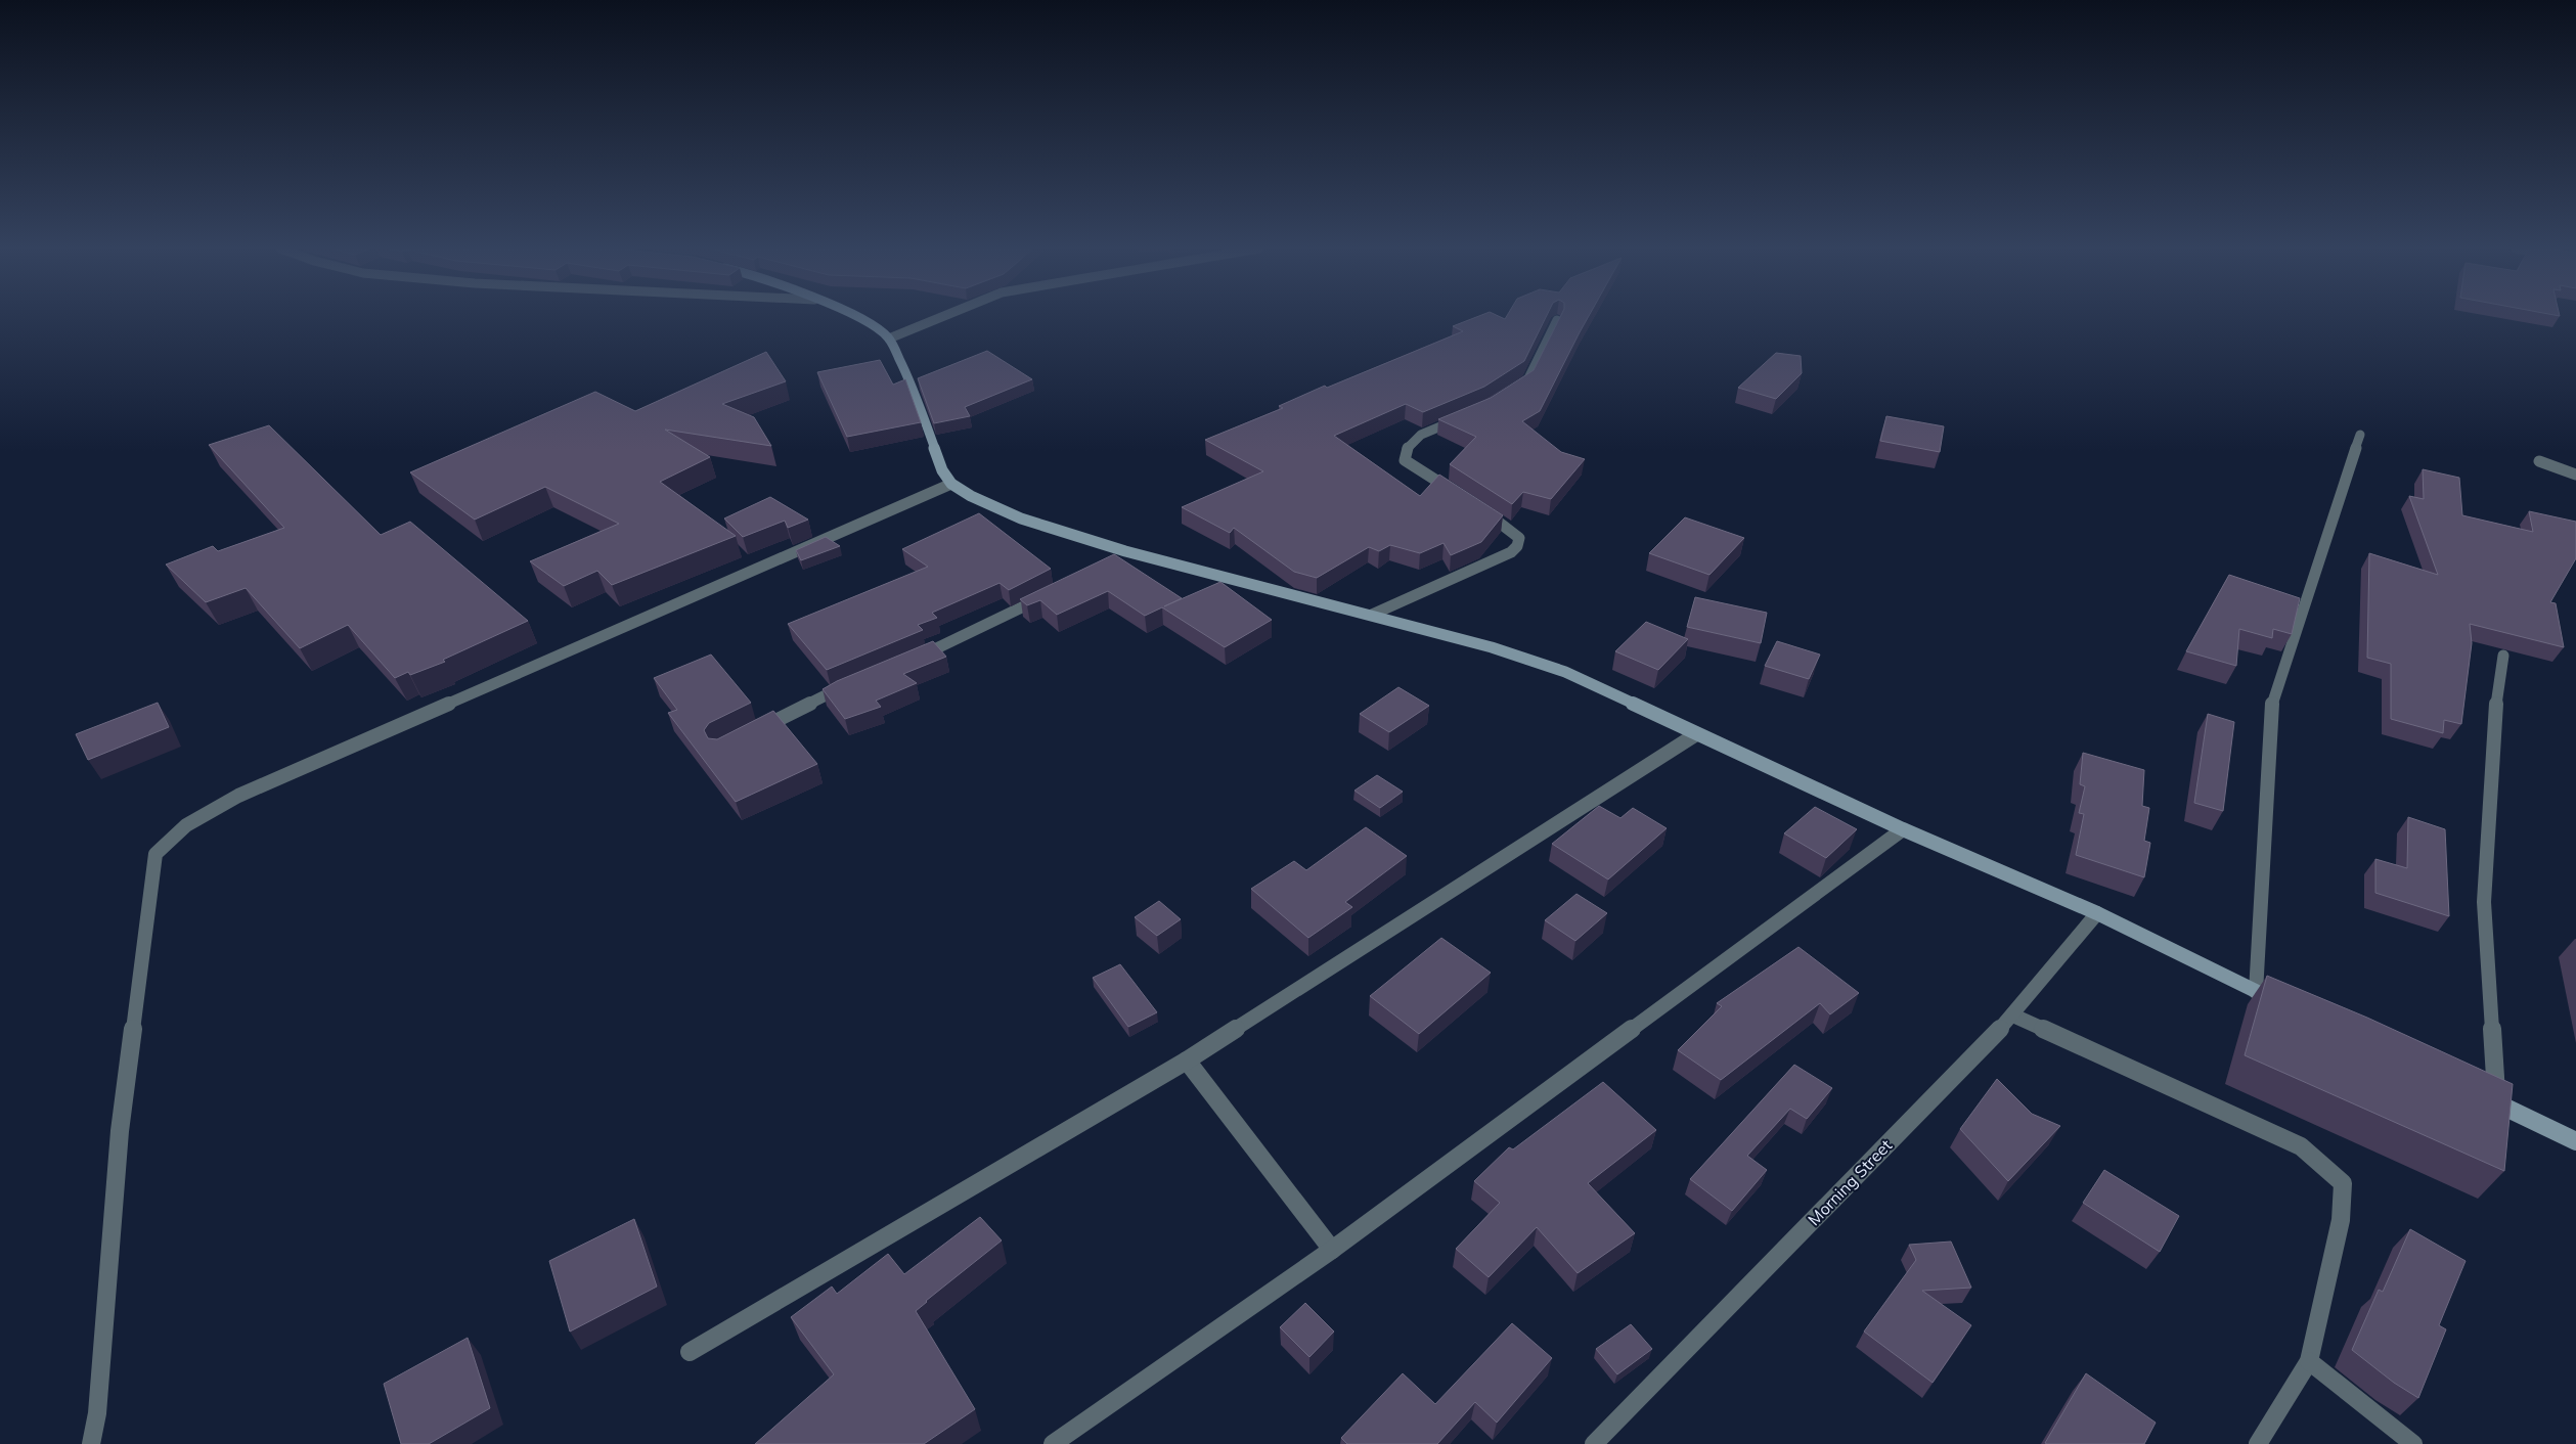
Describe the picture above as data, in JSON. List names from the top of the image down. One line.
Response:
{"streets":{"street":["Morning Street"]}}
